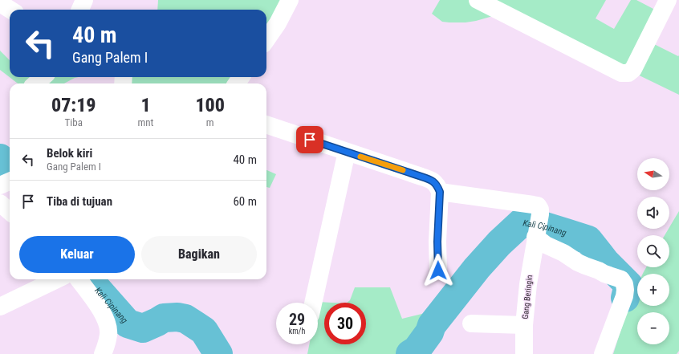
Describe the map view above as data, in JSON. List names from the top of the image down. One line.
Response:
{"streets":{"street":["Gang Beringin"]},"water":["Kali Cipinang"],"north":"left","page":{"turn":["40 m","Gang Palem I"],"eta":["07:19","Tiba","1","mnt","100","m"],"list":[{"name":"Belok kiri","note":"Gang Palem I","value":"40 m"},{"name":"Tiba di tujuan","value":"60 m"}],"map_buttons":["+","−"],"buttons":["Keluar","Bagikan"],"speed":"29 km/h","limit":"30"}}
